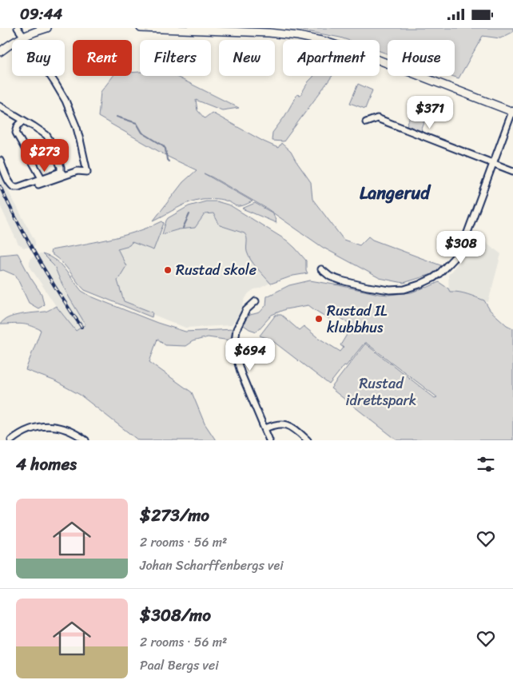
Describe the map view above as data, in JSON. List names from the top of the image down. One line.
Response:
{"districts":["Langerud"],"parks":["Rustad idrettspark"],"places":["Rustad skole","Rustad IL klubbhus"],"page":{"status":"09:44","chip":["Buy","Rent","Filters","New","Apartment","House"],"price":["$371","$273","$308","$694"],"heading":"4 homes","list":[{"name":"$273/mo","note":"2 rooms · 56 m² · Johan Scharffenbergs vei"},{"name":"$308/mo","note":"2 rooms · 56 m² · Paal Bergs vei"}]}}
